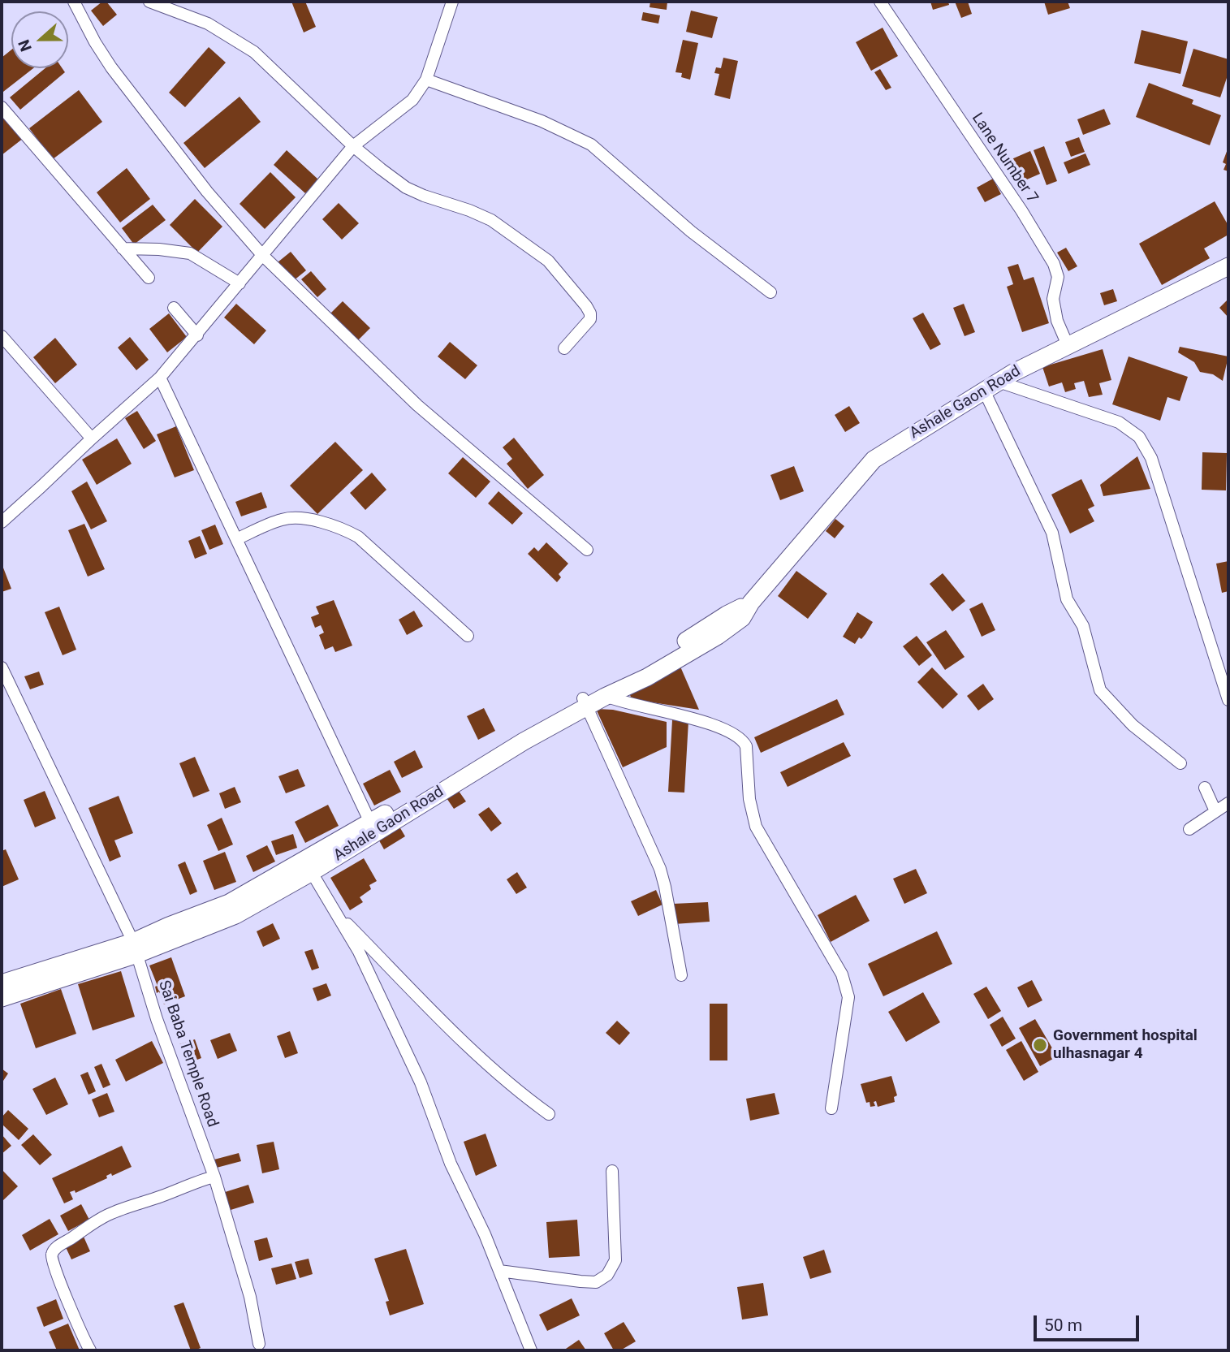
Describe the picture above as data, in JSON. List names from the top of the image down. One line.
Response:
{"streets":{"street":["Lane Number 7","Ashale Gaon Road","Sai Baba Temple Road"]},"crossings":[["Lane Number 7","Ashale Gaon Road"],["Ashale Gaon Road","Sai Baba Temple Road"]],"places":["Government hospital ulhasnagar 4"],"scale_bar":"50 m","north":"left"}
